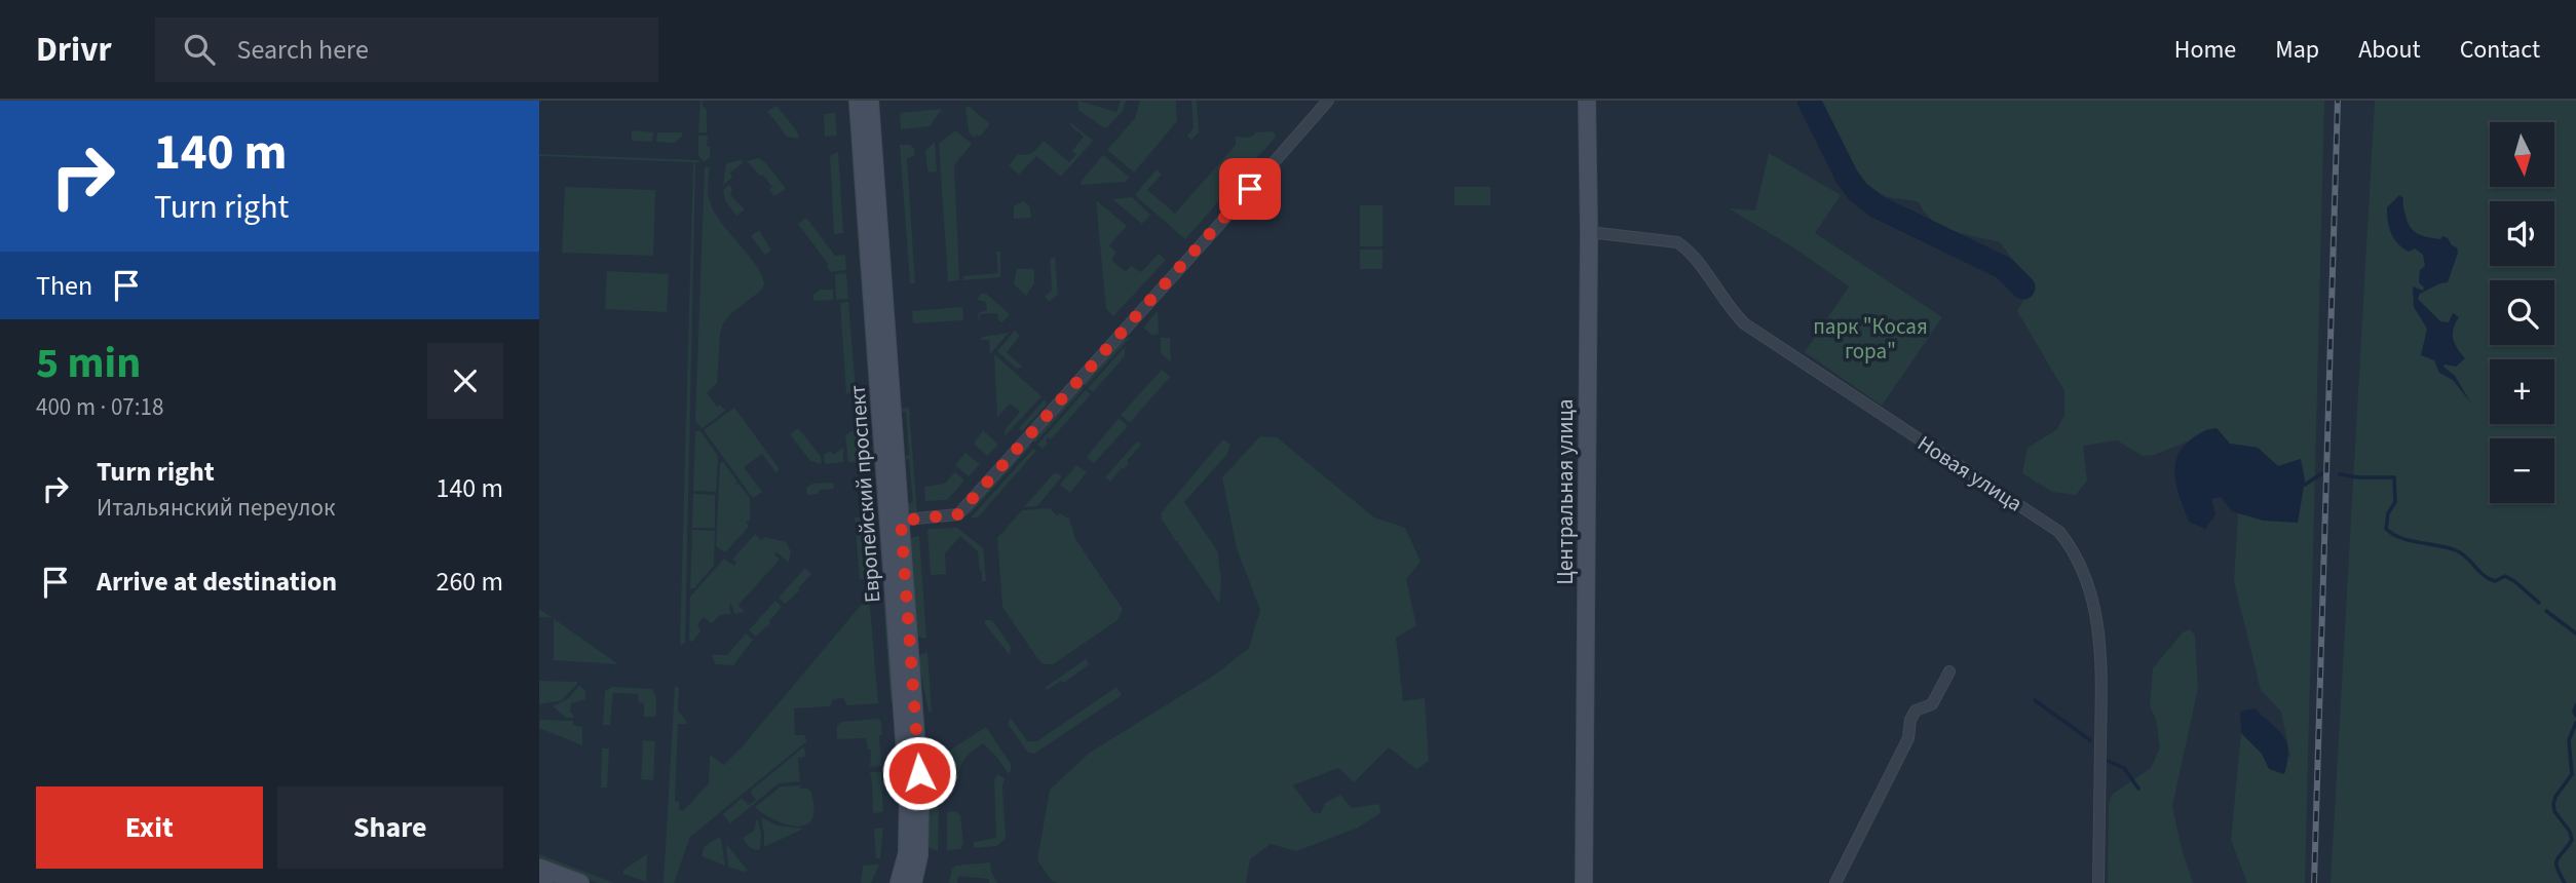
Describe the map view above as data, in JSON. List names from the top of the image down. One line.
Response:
{"streets":{"street":["Новая улица","Центральная улица","Европейский проспект"]},"crossings":[["Новая улица","Центральная улица"]],"parks":["парк \"Косая гора\""],"north":"bottom","page":{"header":"Drivr","search":"Search here","nav":["Home","Map","About","Contact"],"turn":["140 m","Turn right"],"map_buttons":["+","−"],"then":"Then","heading":["5 min","400 m · 07:18"],"list":[{"name":"Turn right","note":"Итальянский переулок","value":"140 m"},{"name":"Arrive at destination","value":"260 m"}],"buttons":["Exit","Share"]}}
